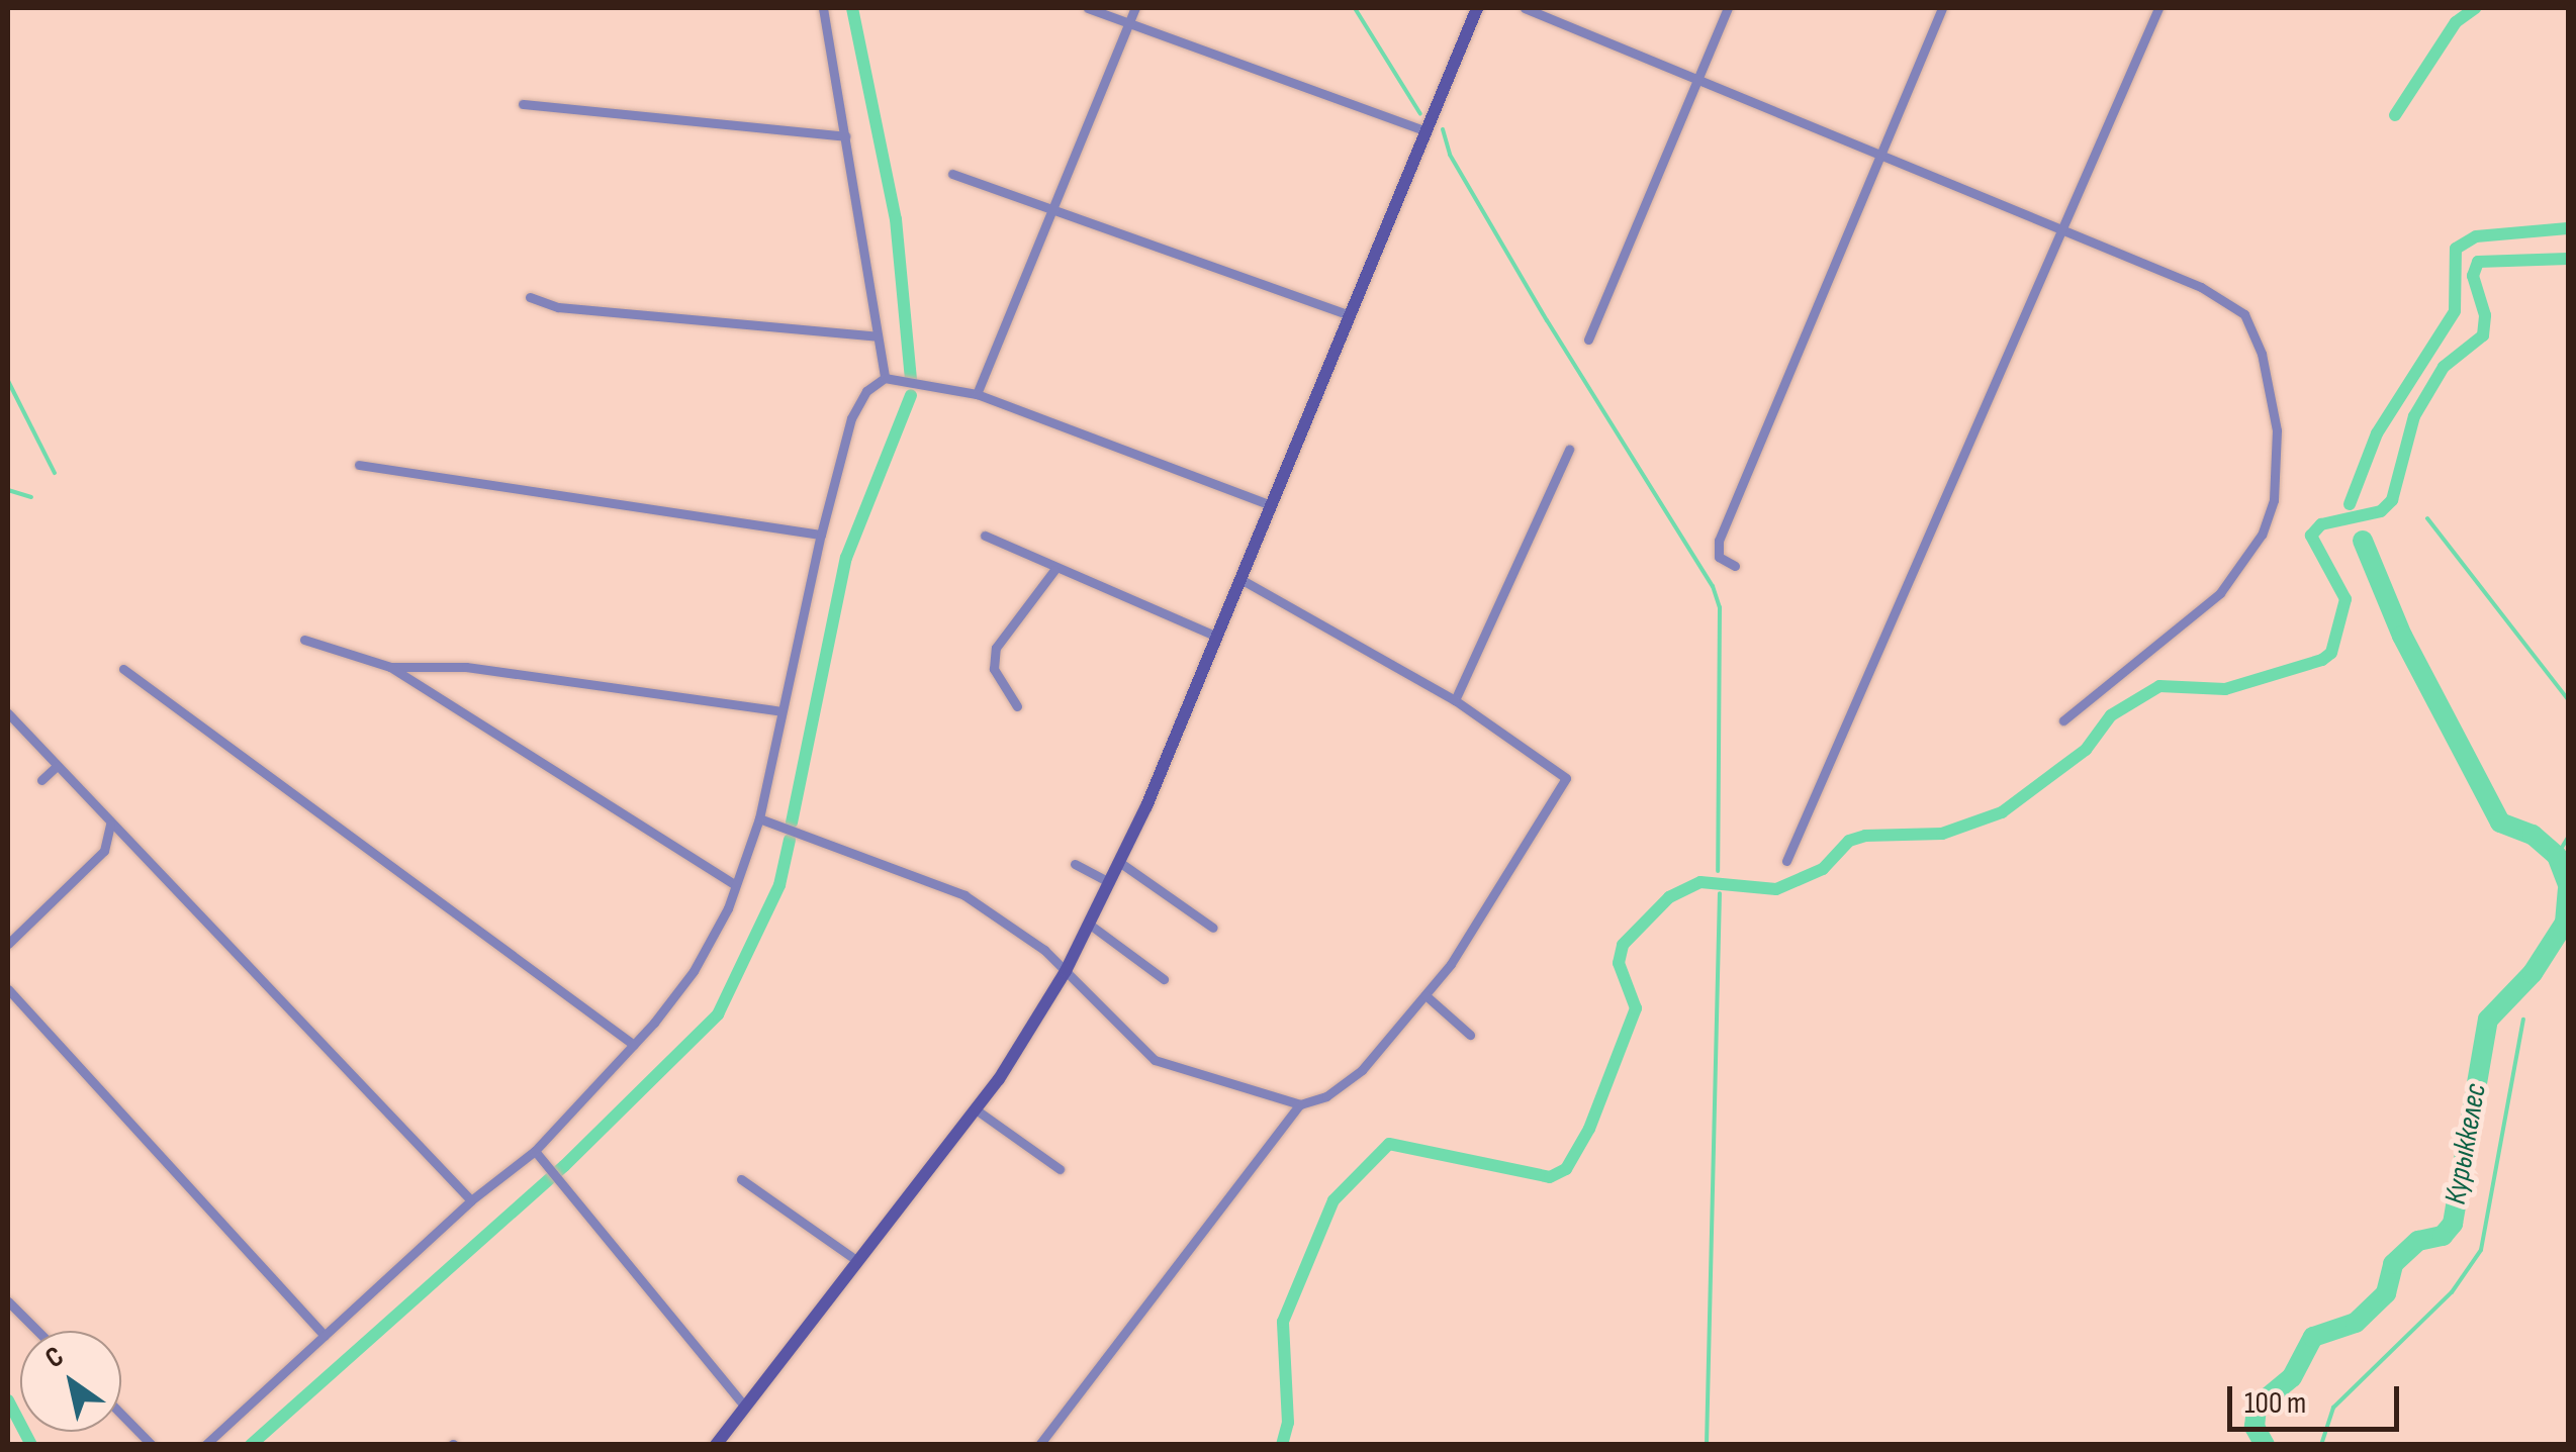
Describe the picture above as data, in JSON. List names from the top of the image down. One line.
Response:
{"water":["Курыккелес"],"scale_bar":"100 m","north":"top left"}
